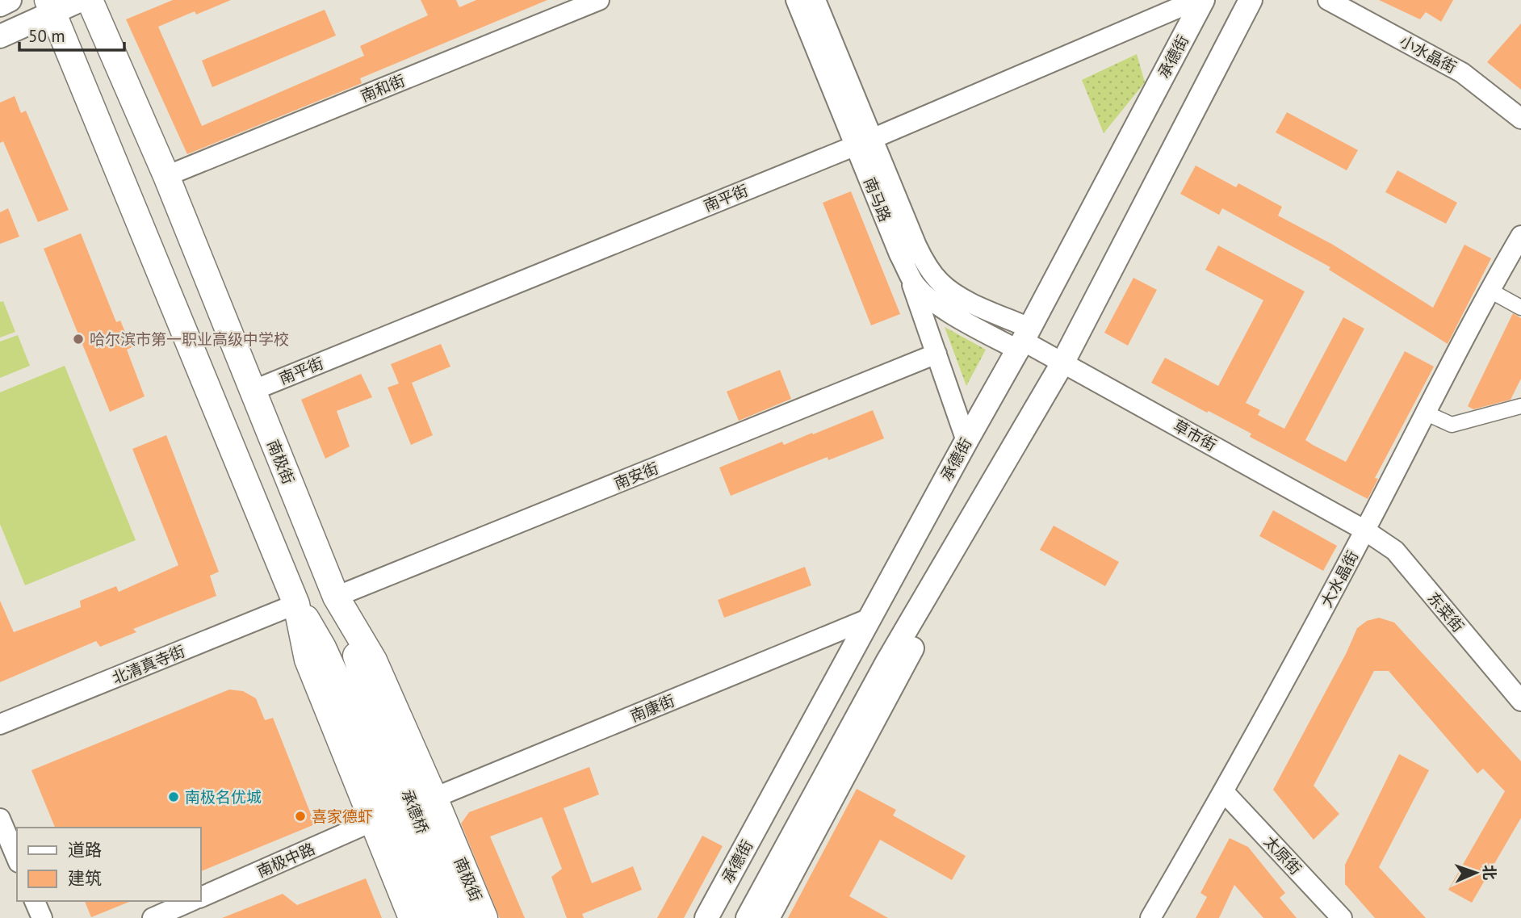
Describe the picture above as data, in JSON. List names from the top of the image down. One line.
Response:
{"streets":{"highway":["南极街","承德桥"],"main road":["承德街"],"street":["小水晶街","南和街","南平街","南马路","草市街","南安街","大水晶街","东菜街","北清真寺街","南康街","太原街","南极中路"]},"crossings":[["承德街","南马路"],["承德街","草市街"],["承德街","南康街"],["南和街","南极街"],["南平街","南马路"],["南平街","南极街"],["南马路","草市街"],["草市街","大水晶街"],["草市街","东菜街"],["南极街","南安街"],["南极街","南康街"],["大水晶街","东菜街"],["大水晶街","太原街"]],"places":["哈尔滨市第一职业高级中学校","南极名优城","喜家德虾"],"legend":["道路","建筑"],"scale_bar":"50 m","north":"right"}
